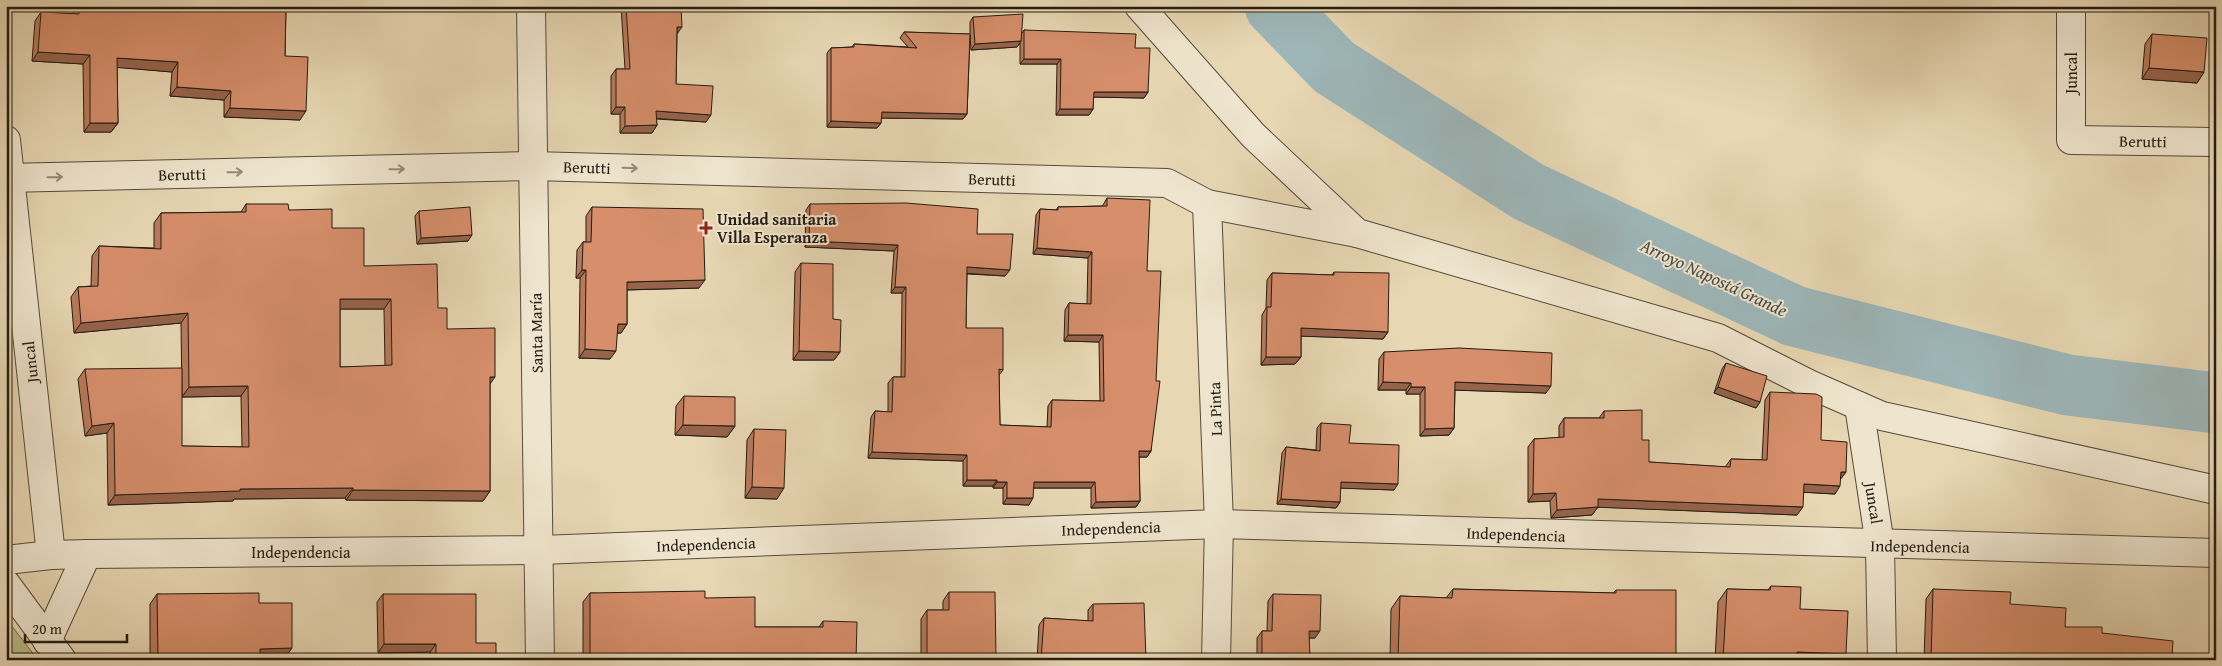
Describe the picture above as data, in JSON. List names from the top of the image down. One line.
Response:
{"streets":{"street":["Juncal","Berutti","Santa María","La Pinta","Independencia"]},"crossings":[["Juncal","Berutti"],["Juncal","Independencia"],["Berutti","Santa María"],["Berutti","La Pinta"],["Santa María","Independencia"],["La Pinta","Independencia"]],"one_way":["Berutti"],"water":["Arroyo Napostá Grande"],"places":{"health":["Unidad sanitaria Villa Esperanza"]},"scale_bar":"20 m"}
